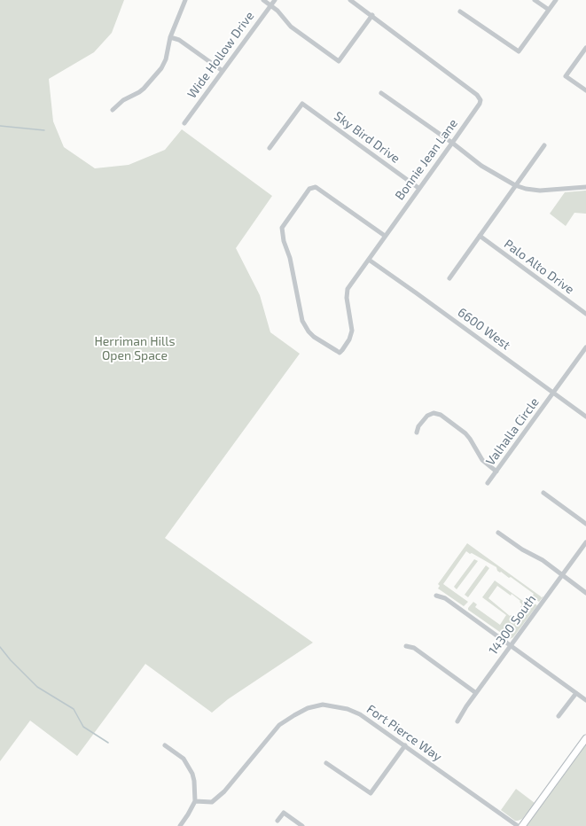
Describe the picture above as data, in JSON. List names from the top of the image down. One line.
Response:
{"streets":{"street":["Wide Hollow Drive","Sky Bird Drive","Bonnie Jean Lane","Palo Alto Drive","6600 West","Valhalla Circle","14300 South","Fort Pierce Way"]},"crossings":[["Sky Bird Drive","Bonnie Jean Lane"],["Bonnie Jean Lane","6600 West"],["6600 West","Valhalla Circle"]],"parks":["Herriman Hills Open Space"]}
